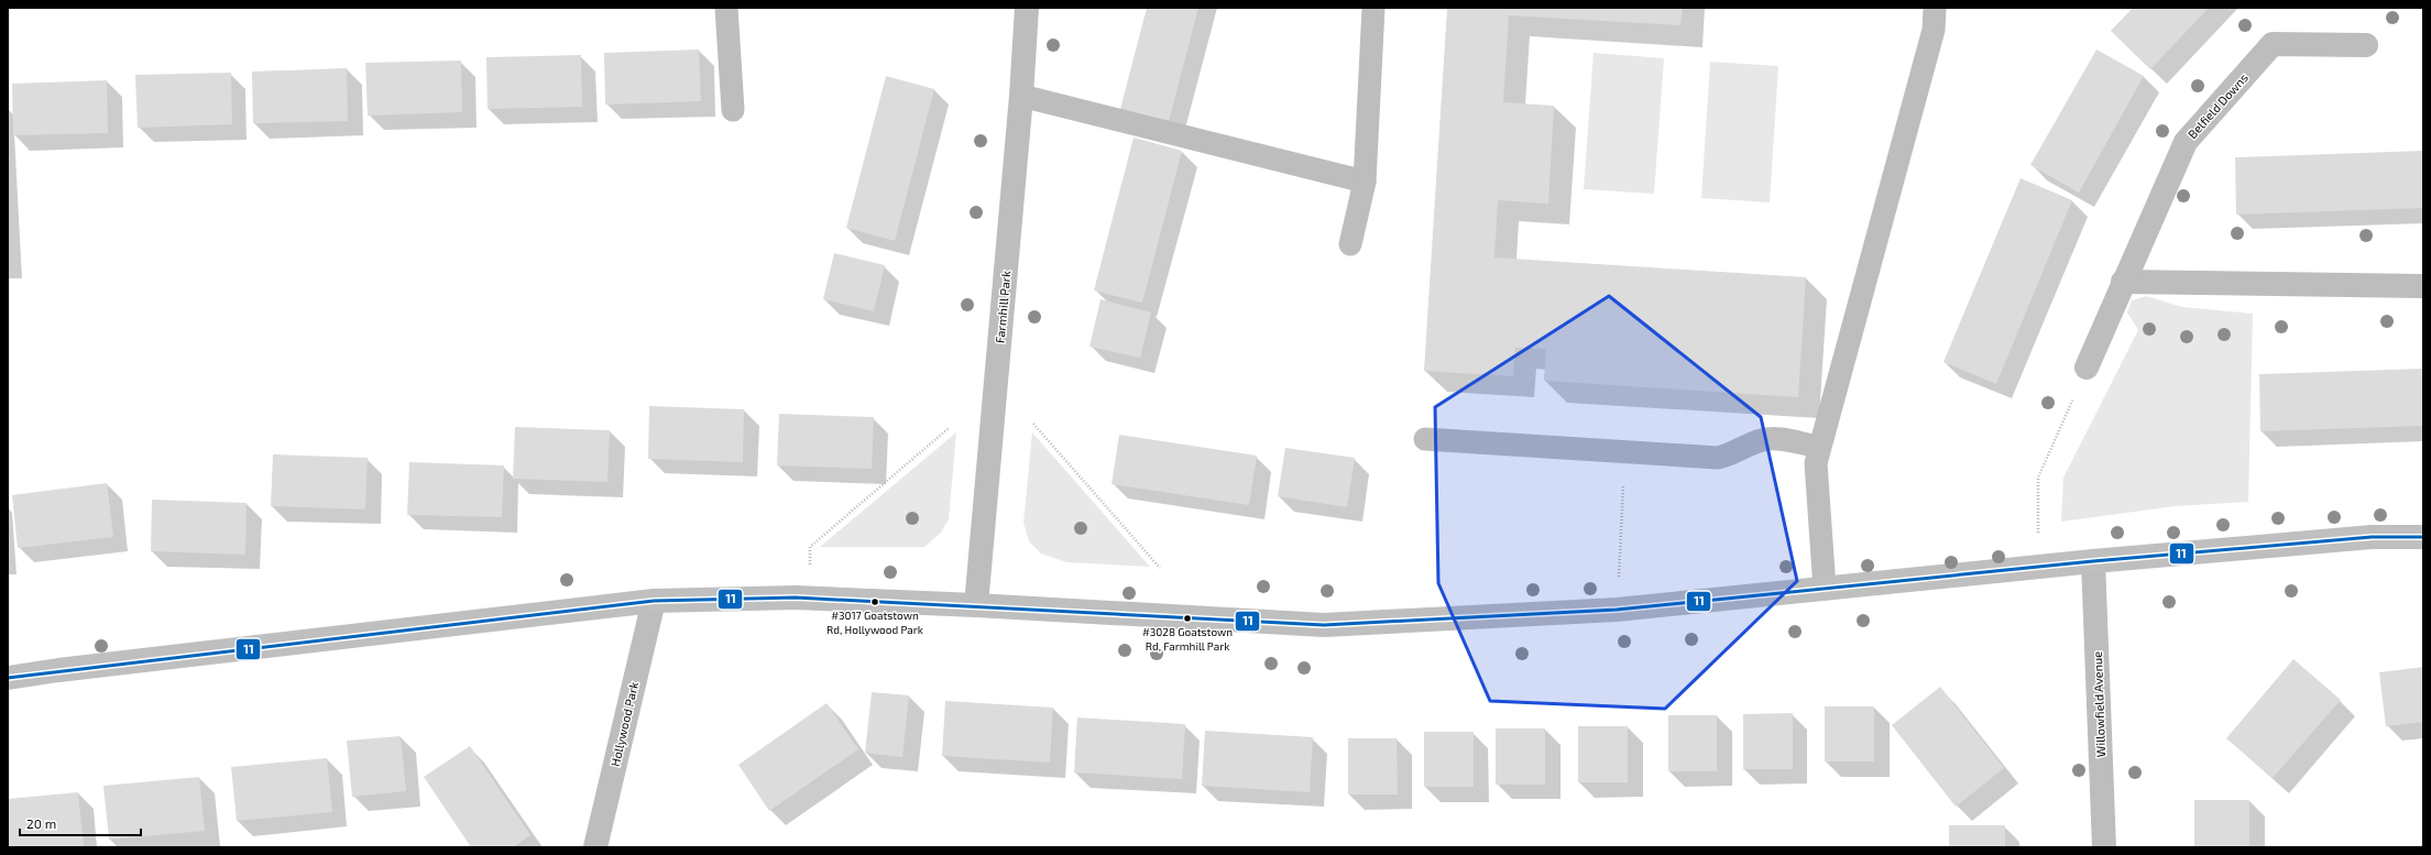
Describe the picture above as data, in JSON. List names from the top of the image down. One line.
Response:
{"streets":{"street":["Belfield Downs","Farmhill Park","Willowfield Avenue","Hollywood Park"]},"places":["#3017 Goatstown Rd, Hollywood Park","#3028 Goatstown Rd, Farmhill Park"],"lines":["transit line 11"],"scale_bar":"20 m"}
